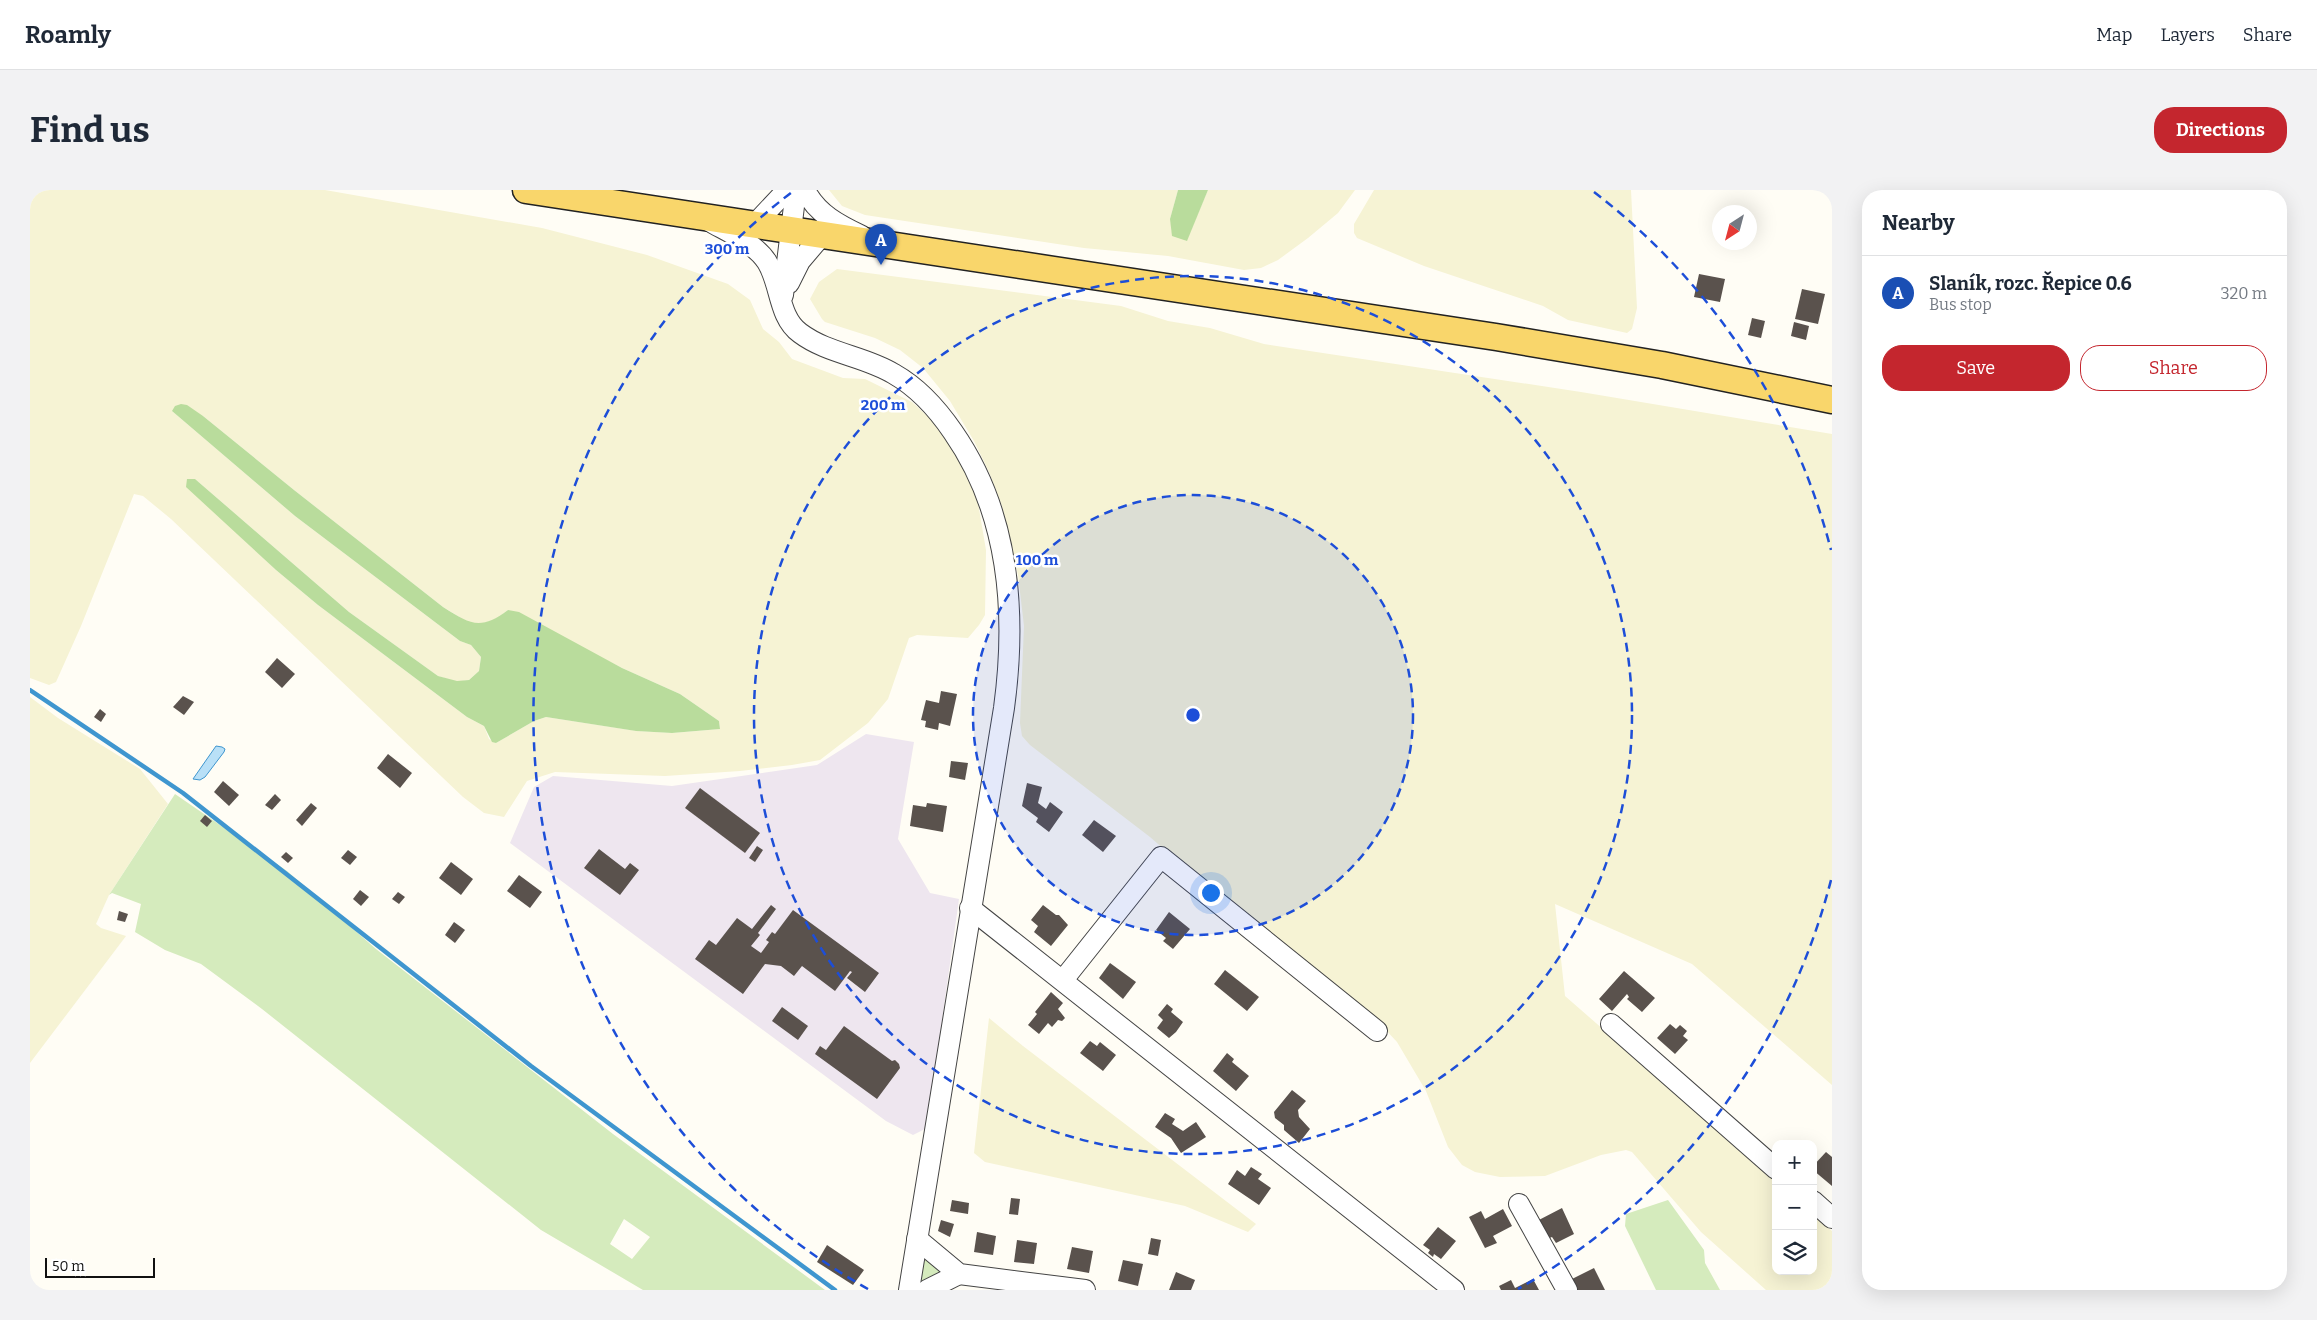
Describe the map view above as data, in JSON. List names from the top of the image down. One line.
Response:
{"scale_bar":"50 m","north":"bottom left","page":{"header":"Roamly","nav":["Map","Layers","Share"],"buttons":["Directions",["Save","Share"]],"title":"Find us","heading":"Nearby","pins":"A","list":[{"mark":"A","name":"Slaník, rozc. Řepice 0.6","note":"Bus stop","value":"320 m"}],"map_buttons":["+","−"],"scale":"50 m"},"rings":["300 m","200 m","100 m"]}
